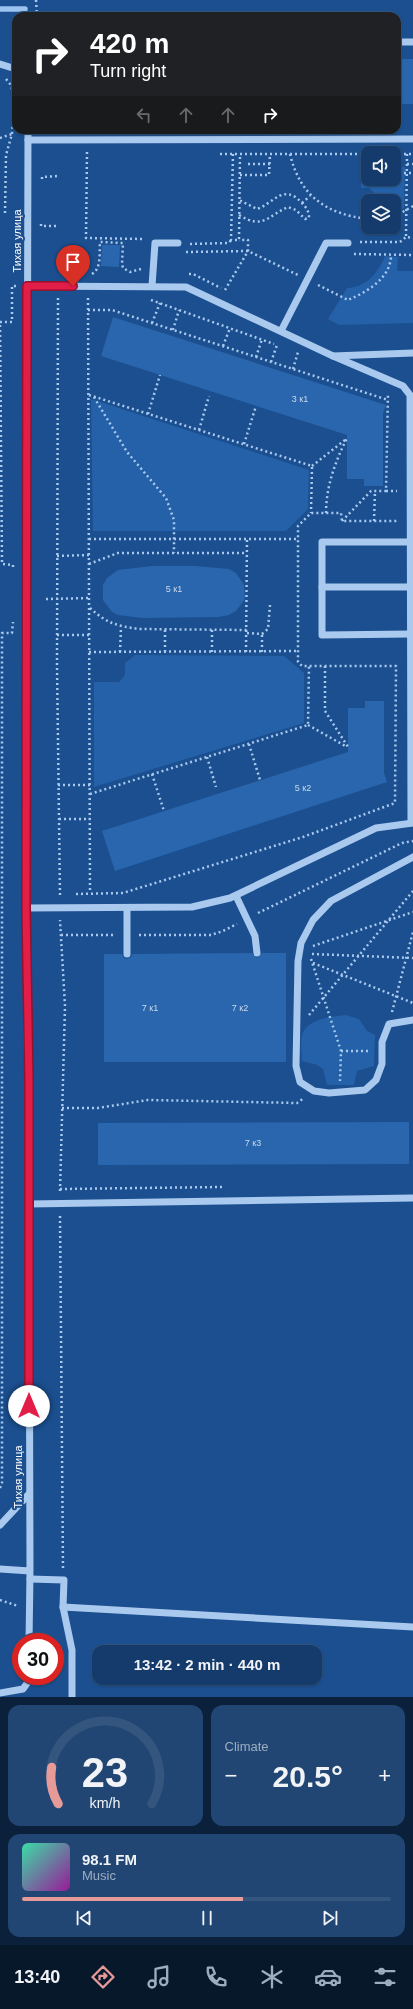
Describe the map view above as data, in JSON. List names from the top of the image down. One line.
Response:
{"streets":{"street":["Тихая улица"]},"house_numbers":["3 к1","5 к1","5 к2","7 к1","7 к2","7 к3"],"page":{"turn":["420 m","Turn right"],"limit":"30","trip":"13:42 · 2 min · 440 m","tile":"Climate","heat":["−","20.5°","+"],"song":["98.1 FM","Music"],"tabs":"13:40","gauge":["23","km/h"]}}
